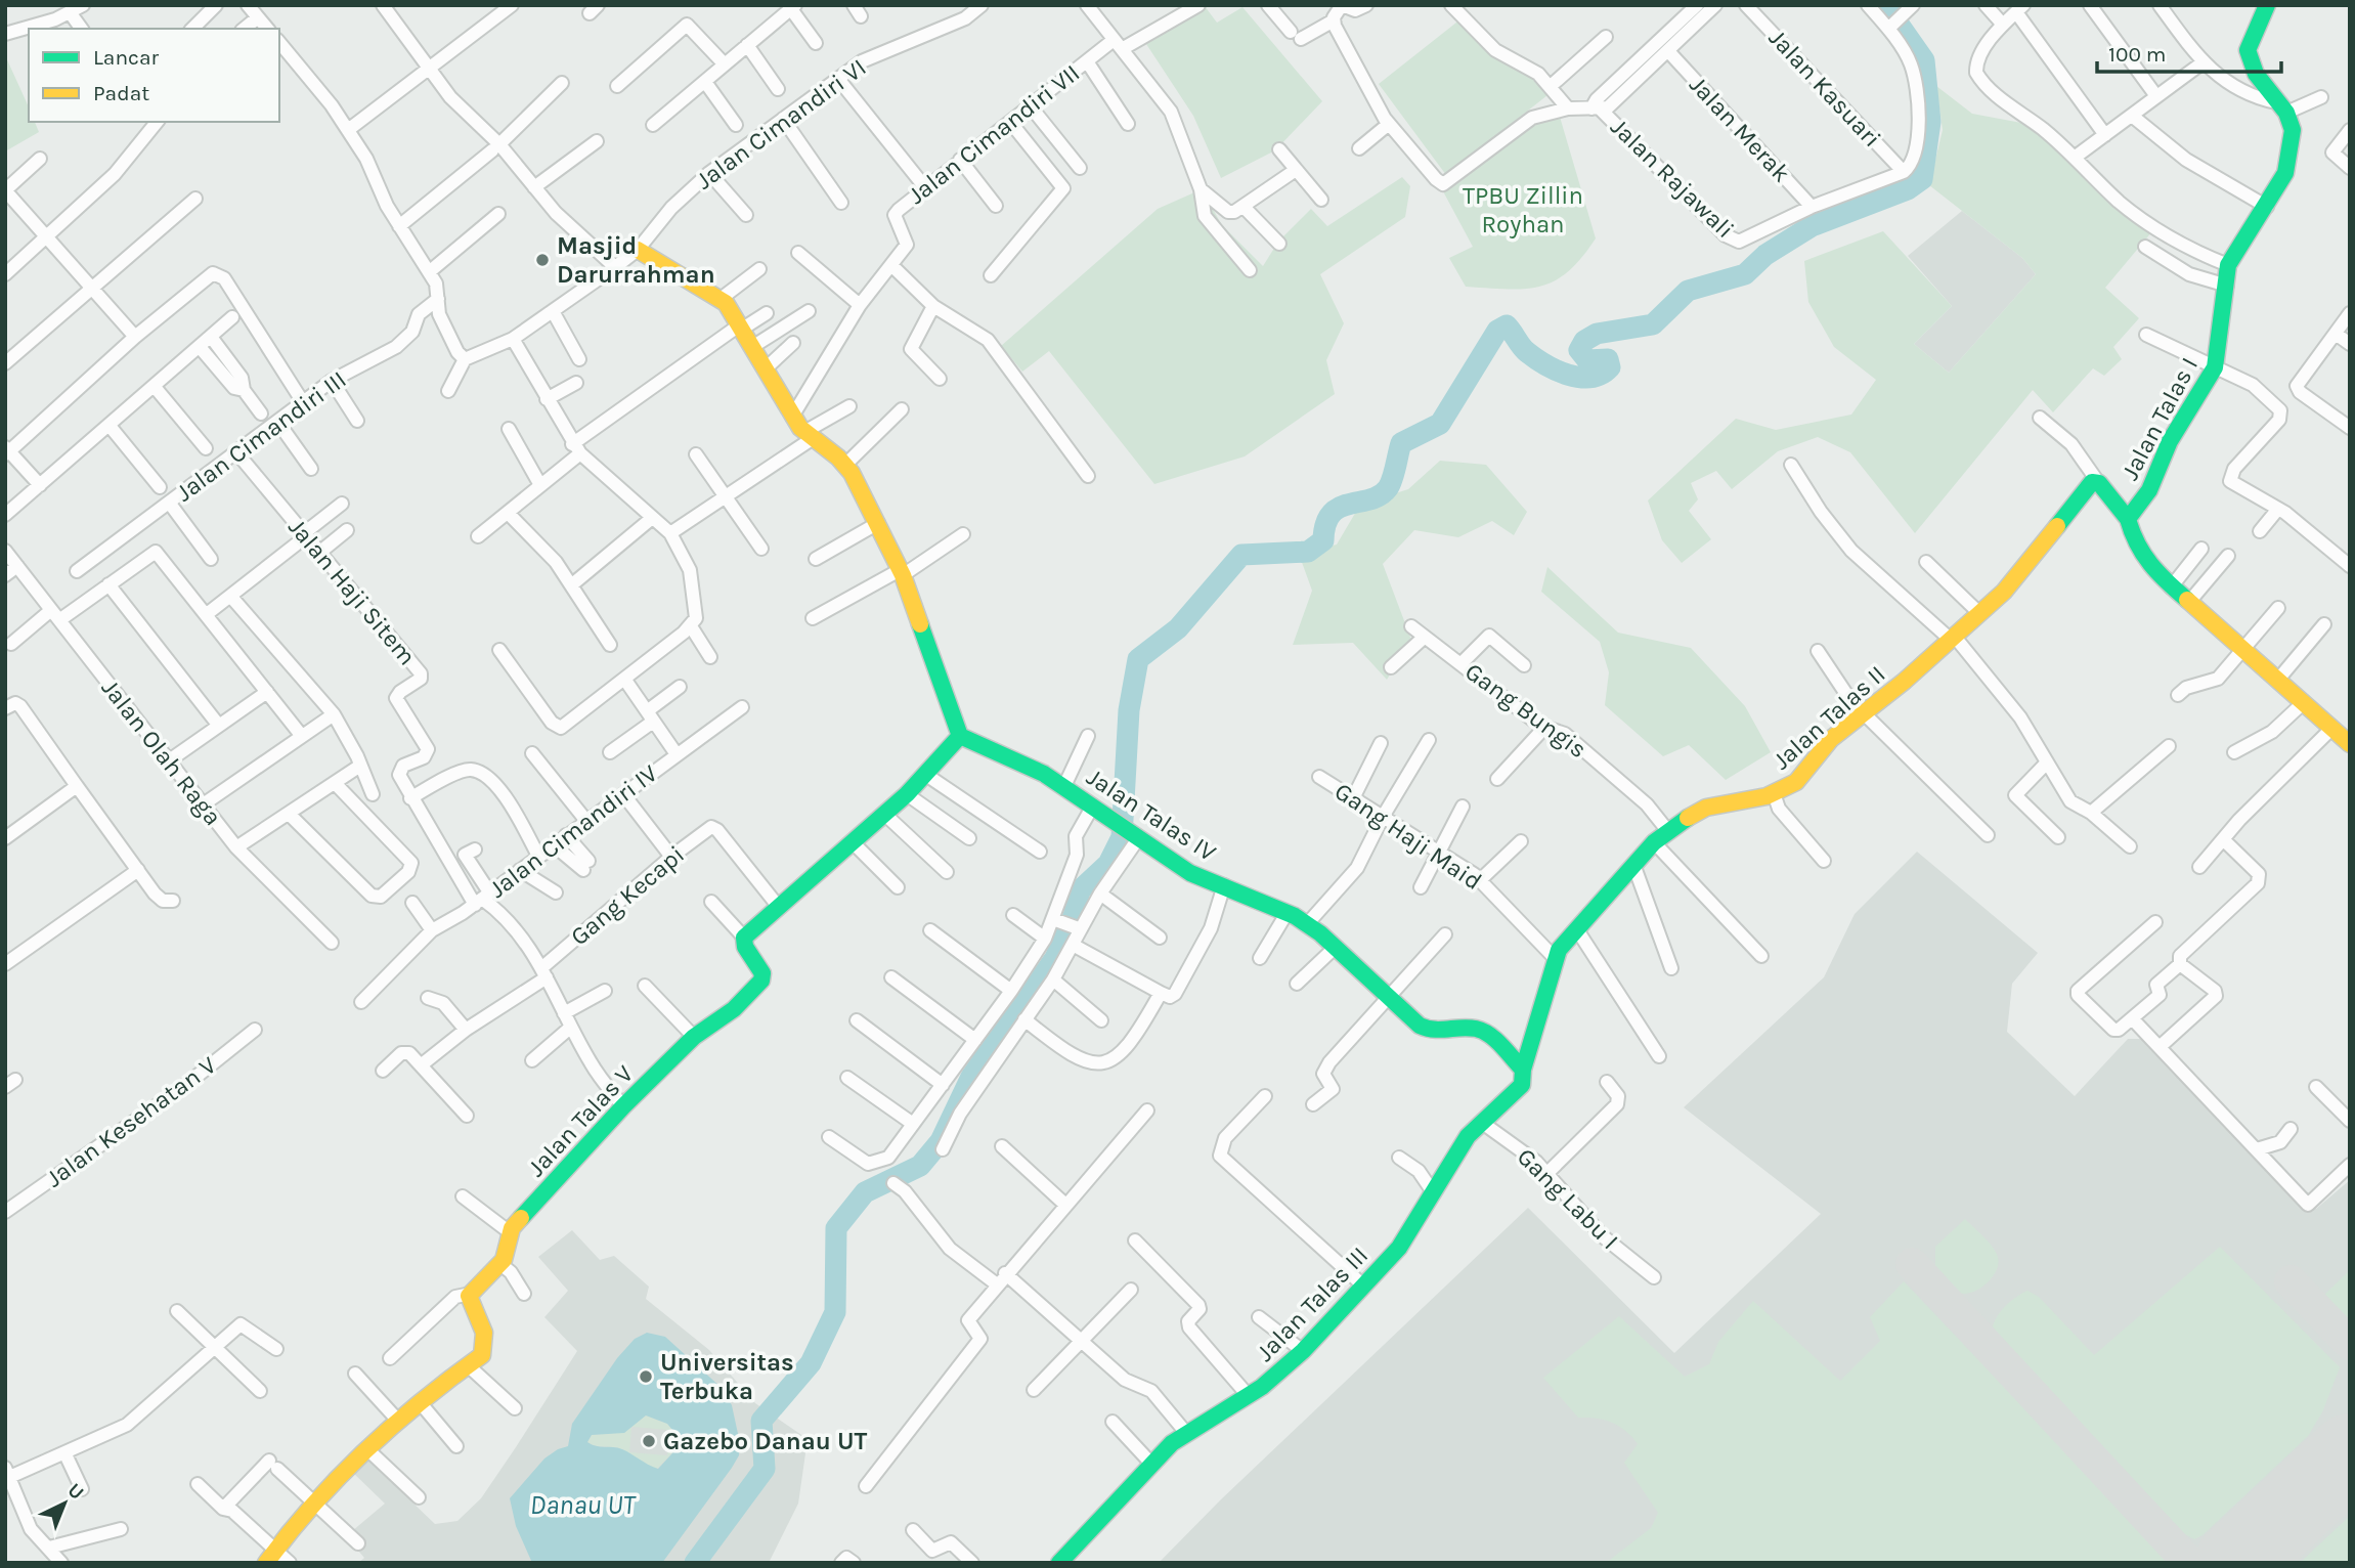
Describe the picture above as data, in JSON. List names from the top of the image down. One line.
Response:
{"streets":{"street":["Jalan Kasuari","Jalan Cimandiri VI","Jalan Merak","Jalan Cimandiri VII","Jalan Rajawali","Jalan Talas I","Jalan Cimandiri III","Jalan Haji Sitem","Gang Bungis","Jalan Talas II","Jalan Olah Raga","Jalan Talas IV","Jalan Cimandiri IV","Gang Haji Maid","Gang Kecapi","Jalan Talas V","Jalan Kesehatan V","Gang Labu I","Jalan Talas III"]},"crossings":[["Jalan Kasuari","Jalan Rajawali"],["Jalan Merak","Jalan Rajawali"],["Jalan Cimandiri III","Jalan Haji Sitem"],["Jalan Haji Sitem","Jalan Cimandiri IV"],["Jalan Haji Sitem","Gang Kecapi"],["Jalan Haji Sitem","Jalan Talas V"],["Gang Bungis","Jalan Talas II"],["Jalan Talas II","Jalan Talas IV"],["Jalan Talas II","Gang Haji Maid"],["Jalan Talas II","Jalan Talas III"],["Jalan Talas IV","Jalan Talas III"],["Gang Labu I","Jalan Talas III"]],"water":["Danau UT"],"parks":["TPBU Zillin Royhan"],"places":["Masjid Darurrahman","Universitas Terbuka","Gazebo Danau UT"],"legend":["Lancar","Padat"],"scale_bar":"100 m","north":"top right"}
